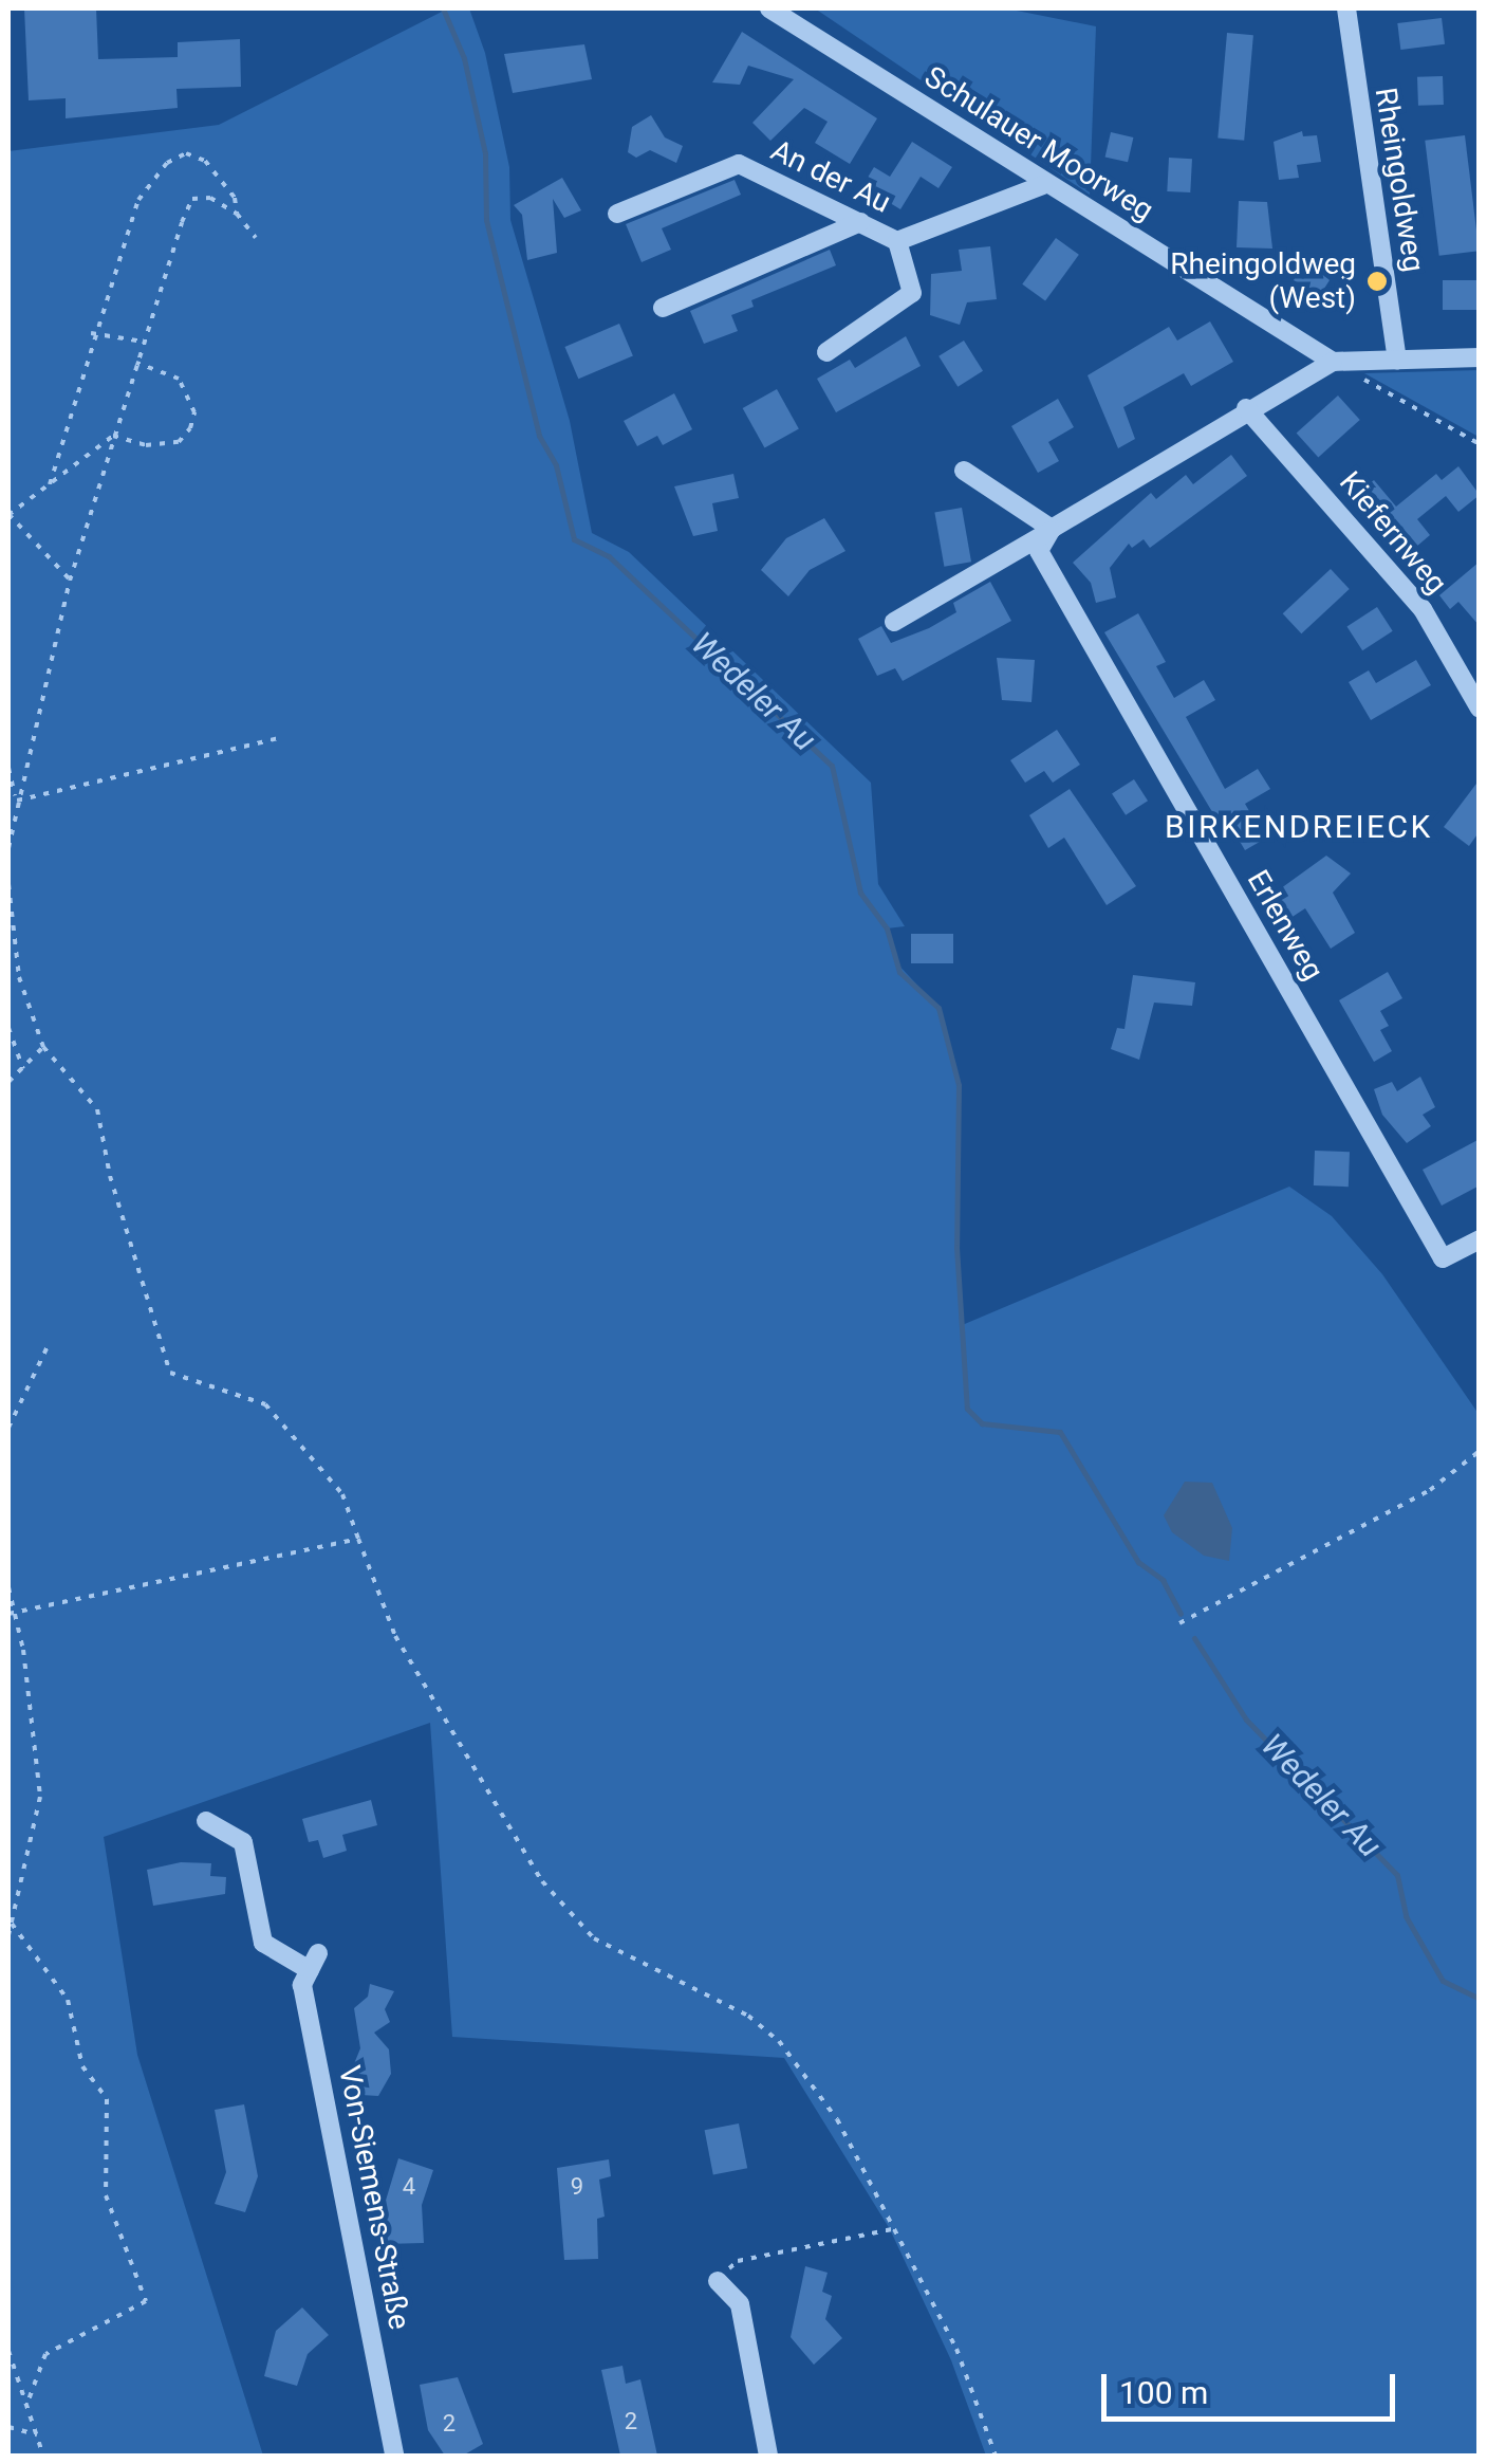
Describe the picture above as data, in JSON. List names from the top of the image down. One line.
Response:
{"streets":{"street":["Schulauer Moorweg","An der Au","Rheingoldweg","Kiefernweg","Erlenweg","Von-Siemens-Straße"]},"crossings":[["Schulauer Moorweg","An der Au"]],"districts":["BIRKENDREIECK"],"water":["Wedeler Au"],"places":["Rheingoldweg (West)"],"house_numbers":["4","9","2","2"],"scale_bar":"100 m"}
